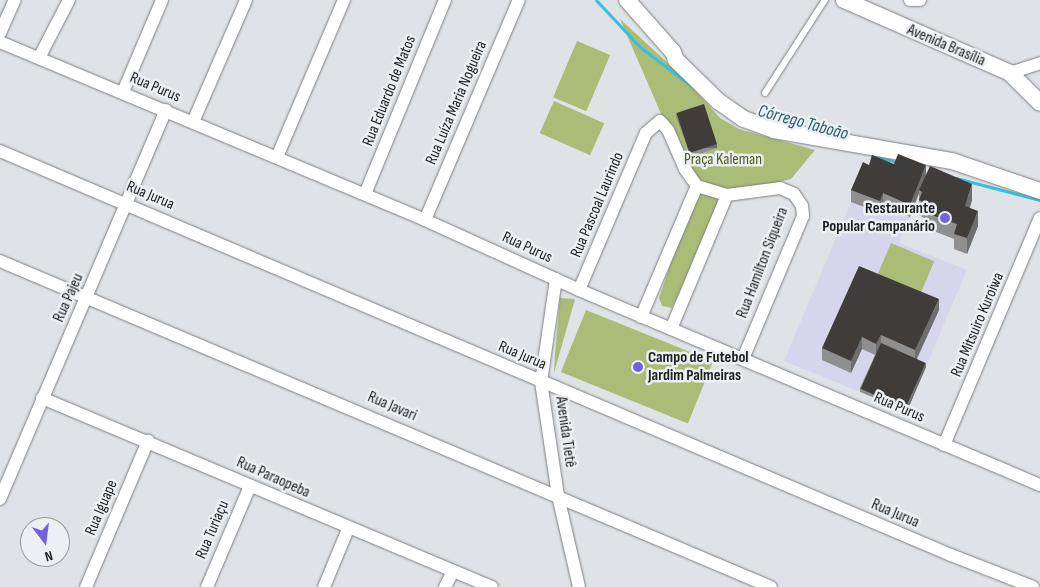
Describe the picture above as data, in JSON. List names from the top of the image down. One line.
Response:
{"streets":{"street":["Avenida Brasília","Rua Purus","Rua Eduardo de Matos","Rua Luíza Maria Nogueira","Rua Jurua","Rua Pascoal Laurindo","Rua Hamilton Siqueira","Rua Pajeu","Rua Mitsuiro Kuroiwa","Rua Javari","Avenida Tietê","Rua Paraopeba","Rua Iguape","Rua Turiaçu"]},"crossings":[["Rua Purus","Rua Eduardo de Matos"],["Rua Purus","Rua Luíza Maria Nogueira"],["Rua Purus","Rua Pascoal Laurindo"],["Rua Purus","Rua Hamilton Siqueira"],["Rua Purus","Rua Pajeu"],["Rua Purus","Rua Mitsuiro Kuroiwa"],["Rua Purus","Avenida Tietê"],["Rua Jurua","Rua Pajeu"],["Rua Jurua","Avenida Tietê"],["Rua Pajeu","Rua Javari"],["Rua Pajeu","Rua Paraopeba"],["Rua Javari","Avenida Tietê"],["Rua Paraopeba","Rua Iguape"],["Rua Paraopeba","Rua Turiaçu"]],"water":["Córrego Taboão"],"parks":["Praça Kaleman"],"places":["Restaurante Popular Campanário","Campo de Futebol Jardim Palmeiras"],"north":"bottom"}
